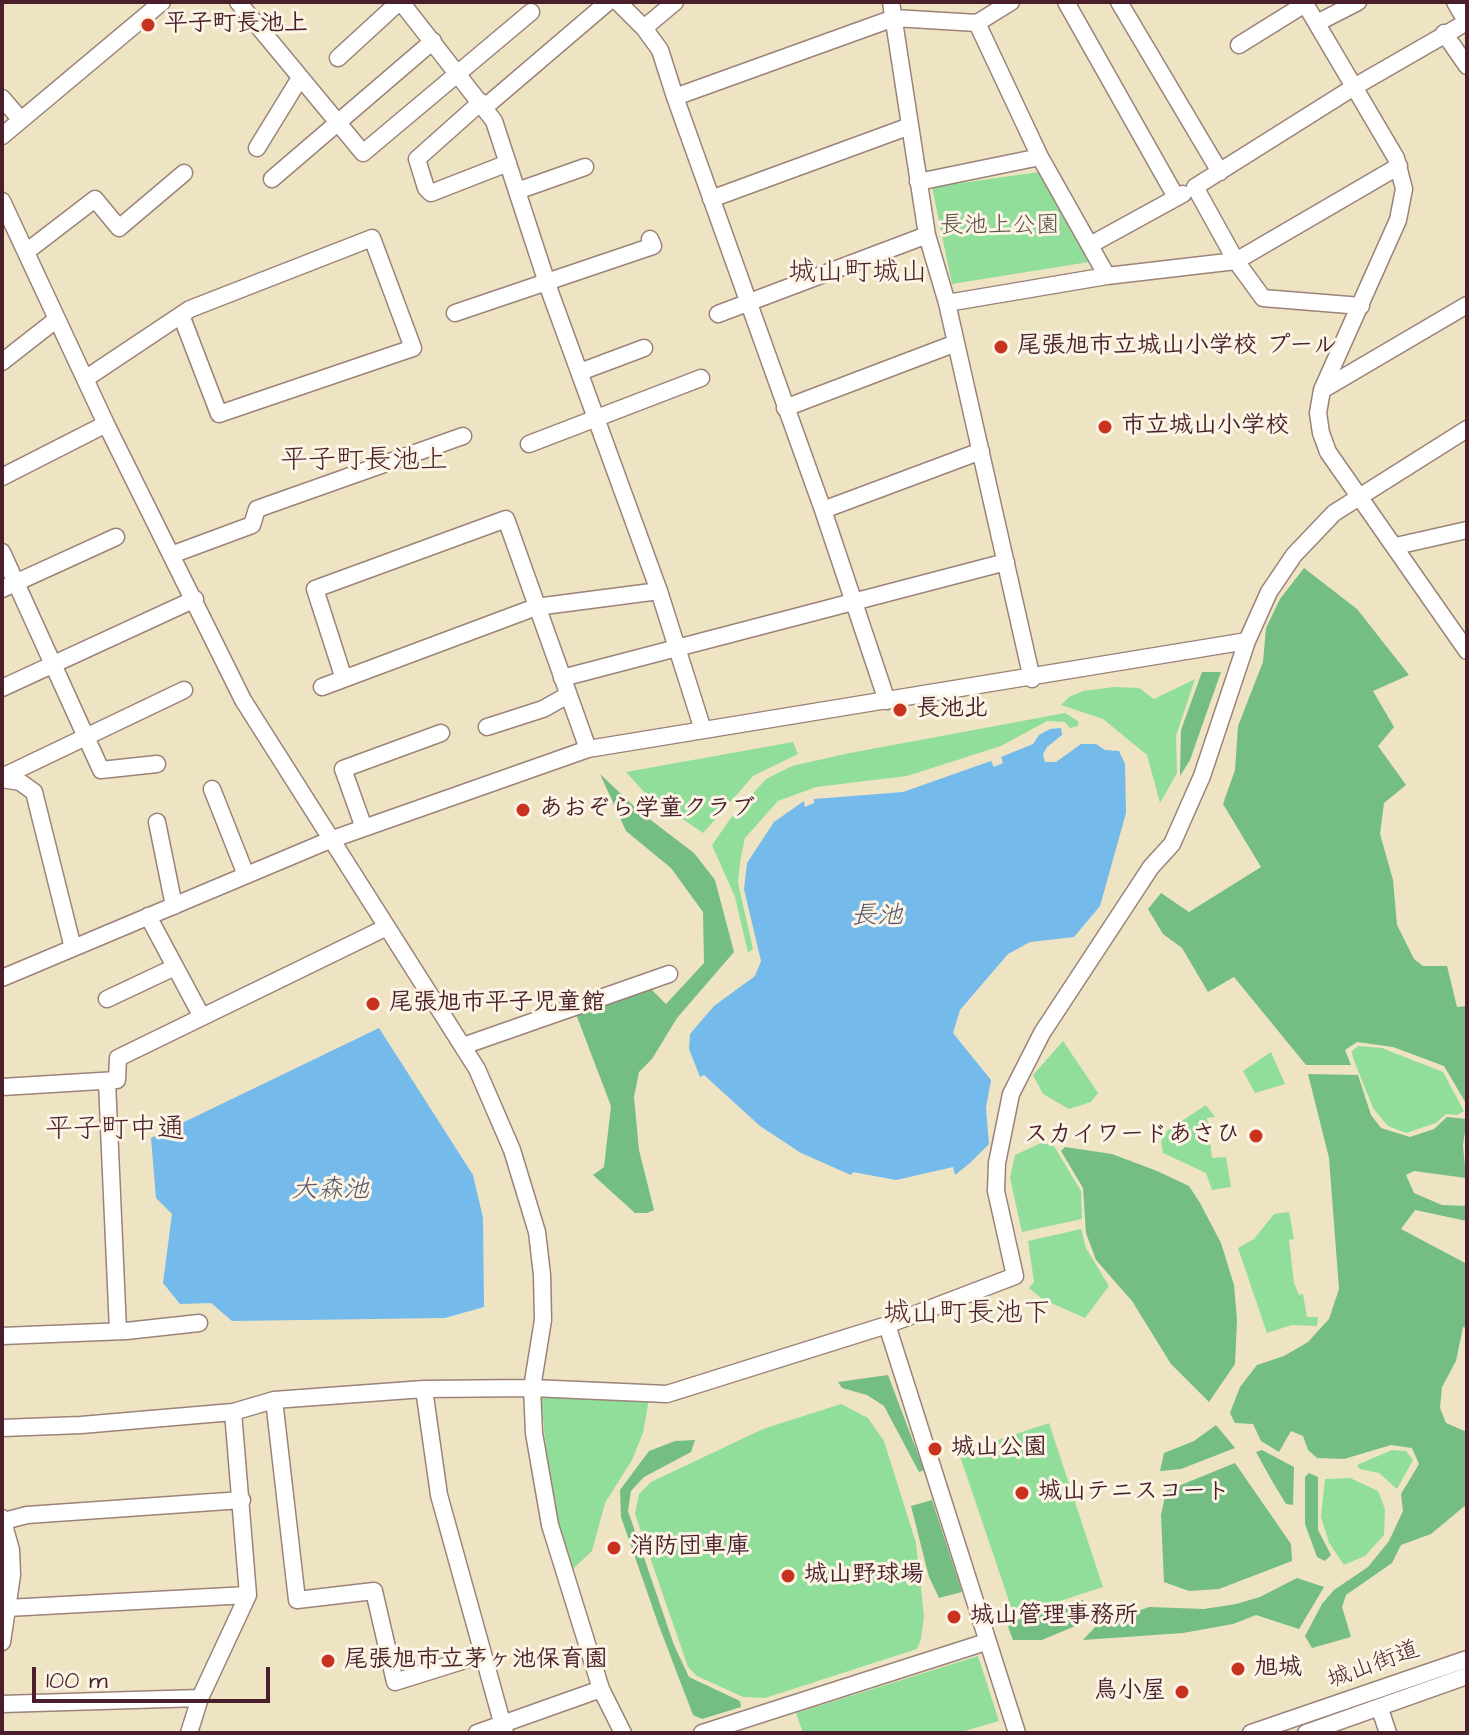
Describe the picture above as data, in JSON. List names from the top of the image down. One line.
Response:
{"streets":{"street":["城山街道"]},"districts":["城山町城山","平子町長池上","平子町中通","城山町長池下"],"water":["長池","大森池"],"parks":["長池上公園"],"places":["平子町長池上","尾張旭市立城山小学校 プール","市立城山小学校","長池北","あおぞら学童クラブ","尾張旭市平子児童館","スカイワードあさひ","城山公園","城山テニスコート","消防団車庫","城山野球場","城山管理事務所","尾張旭市立茅ヶ池保育園","旭城","鳥小屋"],"scale_bar":"100 m"}
